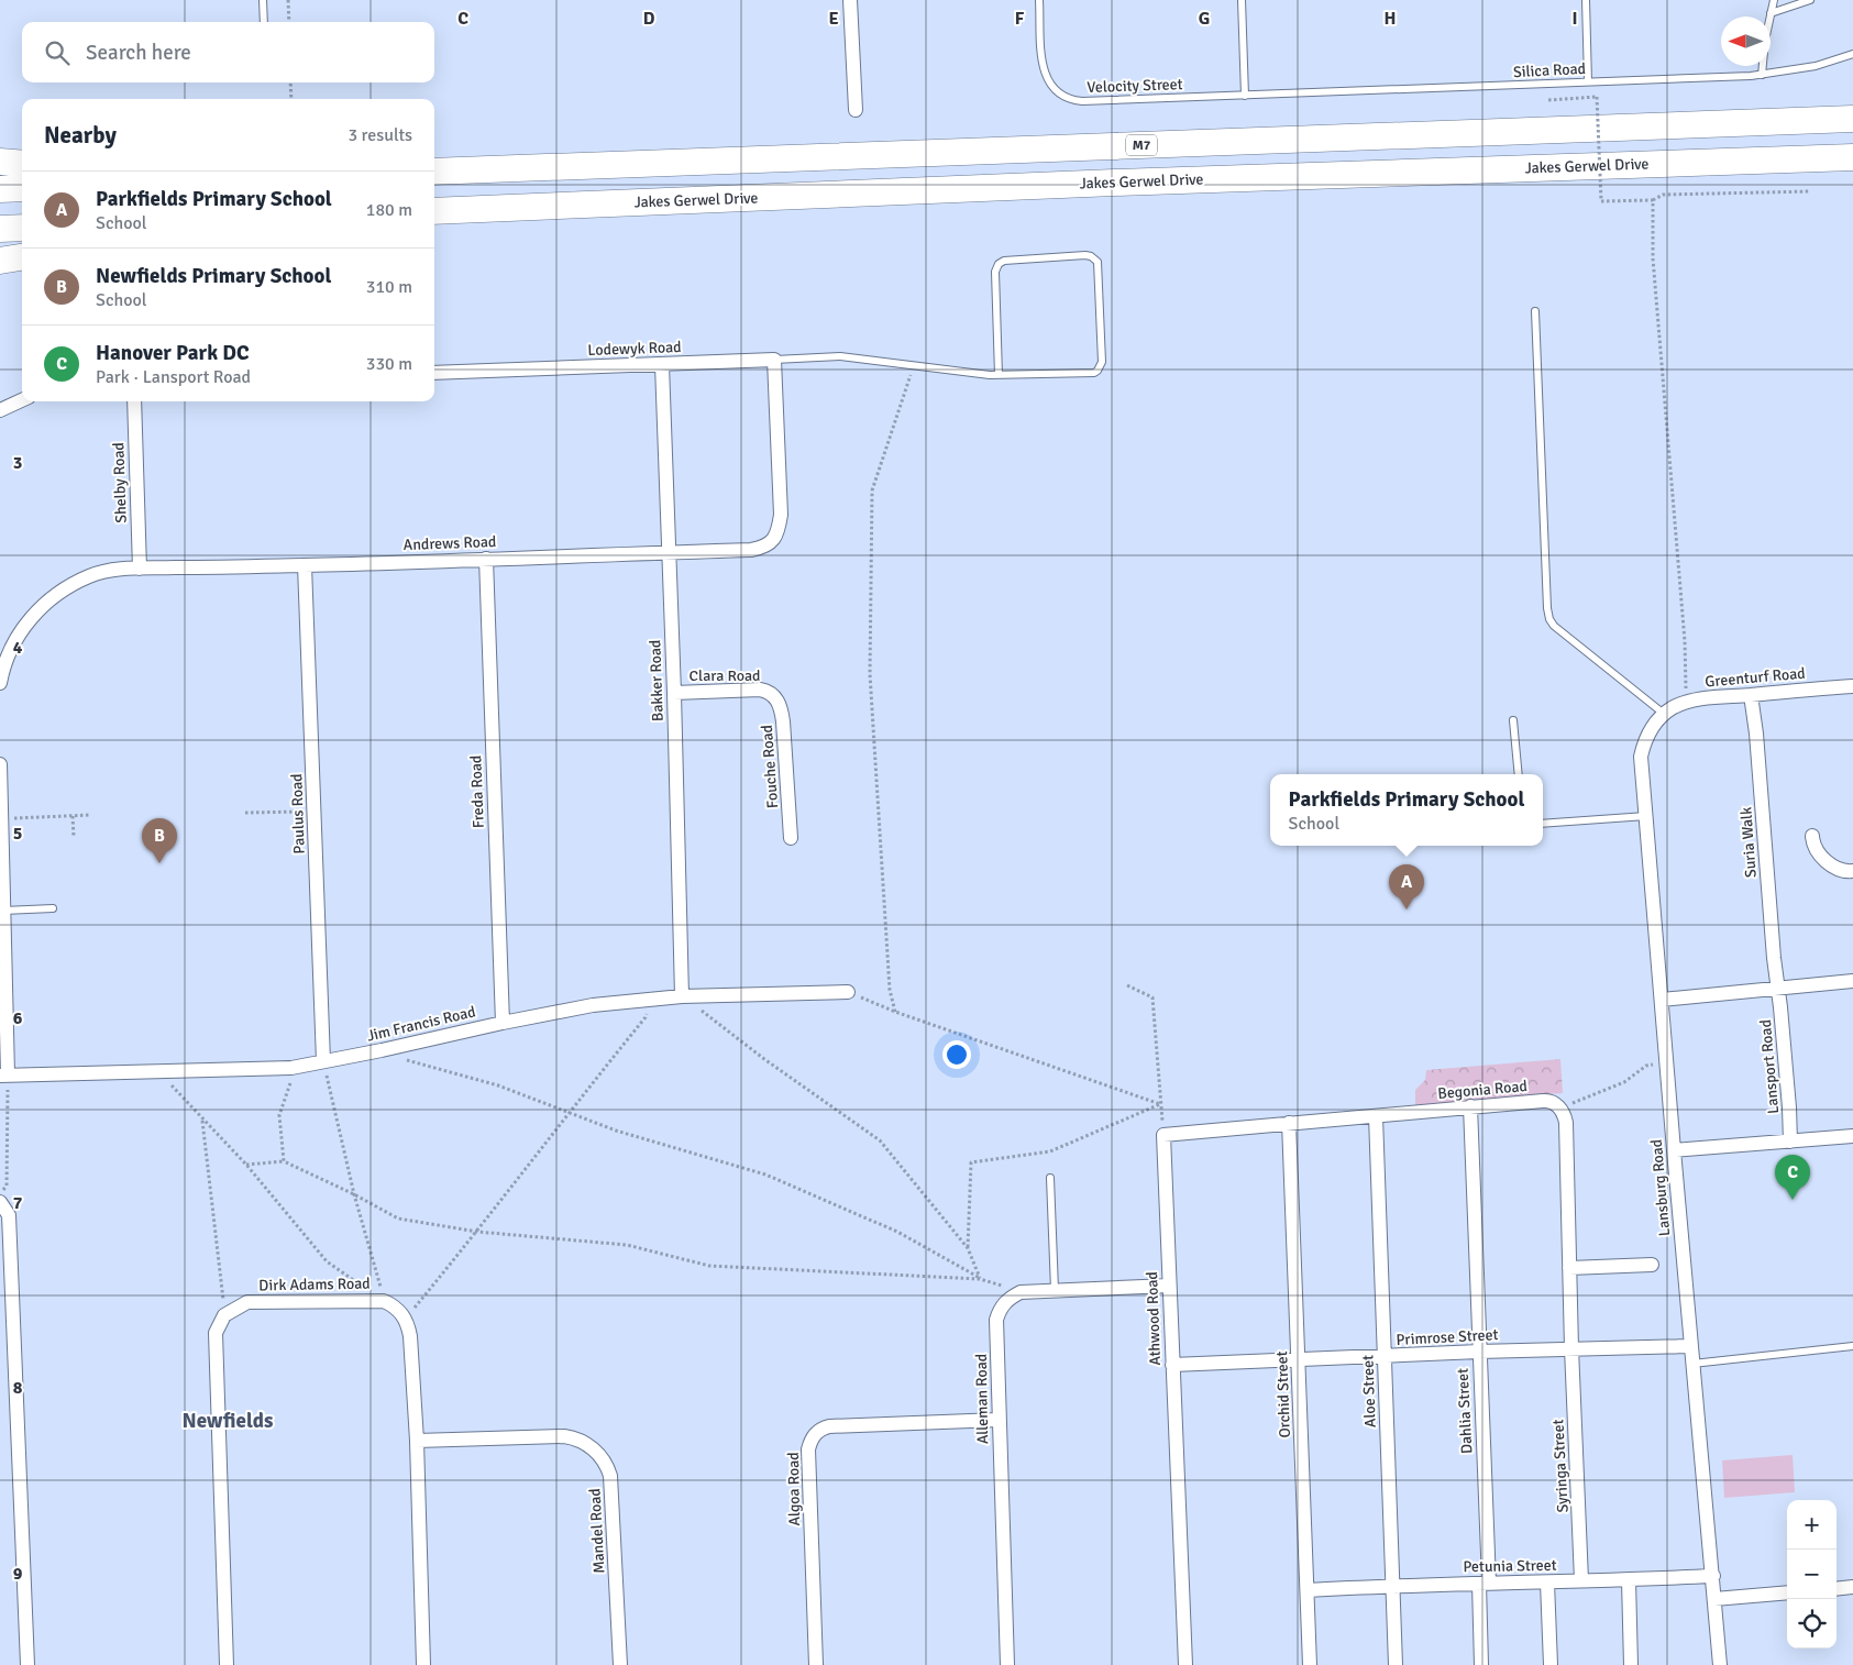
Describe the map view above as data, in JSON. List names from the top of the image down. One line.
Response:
{"streets":{"highway":["M7","Jakes Gerwel Drive"],"street":["Lodewyk Road","Shelby Road","Andrews Road","Clara Road","Greenturf Road","Bakker Road","Fouche Road","Freda Road","Paulus Road","Suria Walk","Jim Francis Road","Lansport Road","Begonia Road","Lansburg Road","Dirk Adams Road","Athwood Road","Primrose Street","Aloe Street","Orchid Street","Alleman Road","Dahlia Street","Syringa Street","Algoa Road","Mandel Road","Petunia Street"],"lane":["Silica Road","Velocity Street"]},"crossings":[["Silica Road","Velocity Street"],["Lodewyk Road","Andrews Road"],["Lodewyk Road","Bakker Road"],["Shelby Road","Andrews Road"],["Andrews Road","Bakker Road"],["Andrews Road","Freda Road"],["Andrews Road","Paulus Road"],["Clara Road","Bakker Road"],["Clara Road","Fouche Road"],["Greenturf Road","Suria Walk"],["Greenturf Road","Lansburg Road"],["Bakker Road","Jim Francis Road"],["Freda Road","Jim Francis Road"],["Paulus Road","Jim Francis Road"],["Suria Walk","Lansport Road"],["Begonia Road","Athwood Road"],["Begonia Road","Aloe Street"],["Begonia Road","Orchid Street"],["Begonia Road","Dahlia Street"],["Lansburg Road","Primrose Street"],["Lansburg Road","Petunia Street"],["Athwood Road","Primrose Street"],["Primrose Street","Aloe Street"],["Primrose Street","Orchid Street"],["Primrose Street","Dahlia Street"],["Primrose Street","Syringa Street"],["Aloe Street","Petunia Street"],["Orchid Street","Petunia Street"],["Alleman Road","Algoa Road"],["Dahlia Street","Petunia Street"],["Syringa Street","Petunia Street"]],"districts":["Newfields"],"north":"left","page":{"search":"Search here","heading":["Nearby","3 results"],"list":[{"mark":"A","name":"Parkfields Primary School","note":"School","value":"180 m"},{"mark":"B","name":"Newfields Primary School","note":"School","value":"310 m"},{"mark":"C","name":"Hanover Park DC","note":"Park · Lansport Road","value":"330 m"}],"popup":["Parkfields Primary School","School"],"pins":["B","A","C"],"map_buttons":["+","−"]},"grid":{"columns":["C","D","E","F","G","H","I"],"rows":["3","4","5","6","7","8","9"]}}
